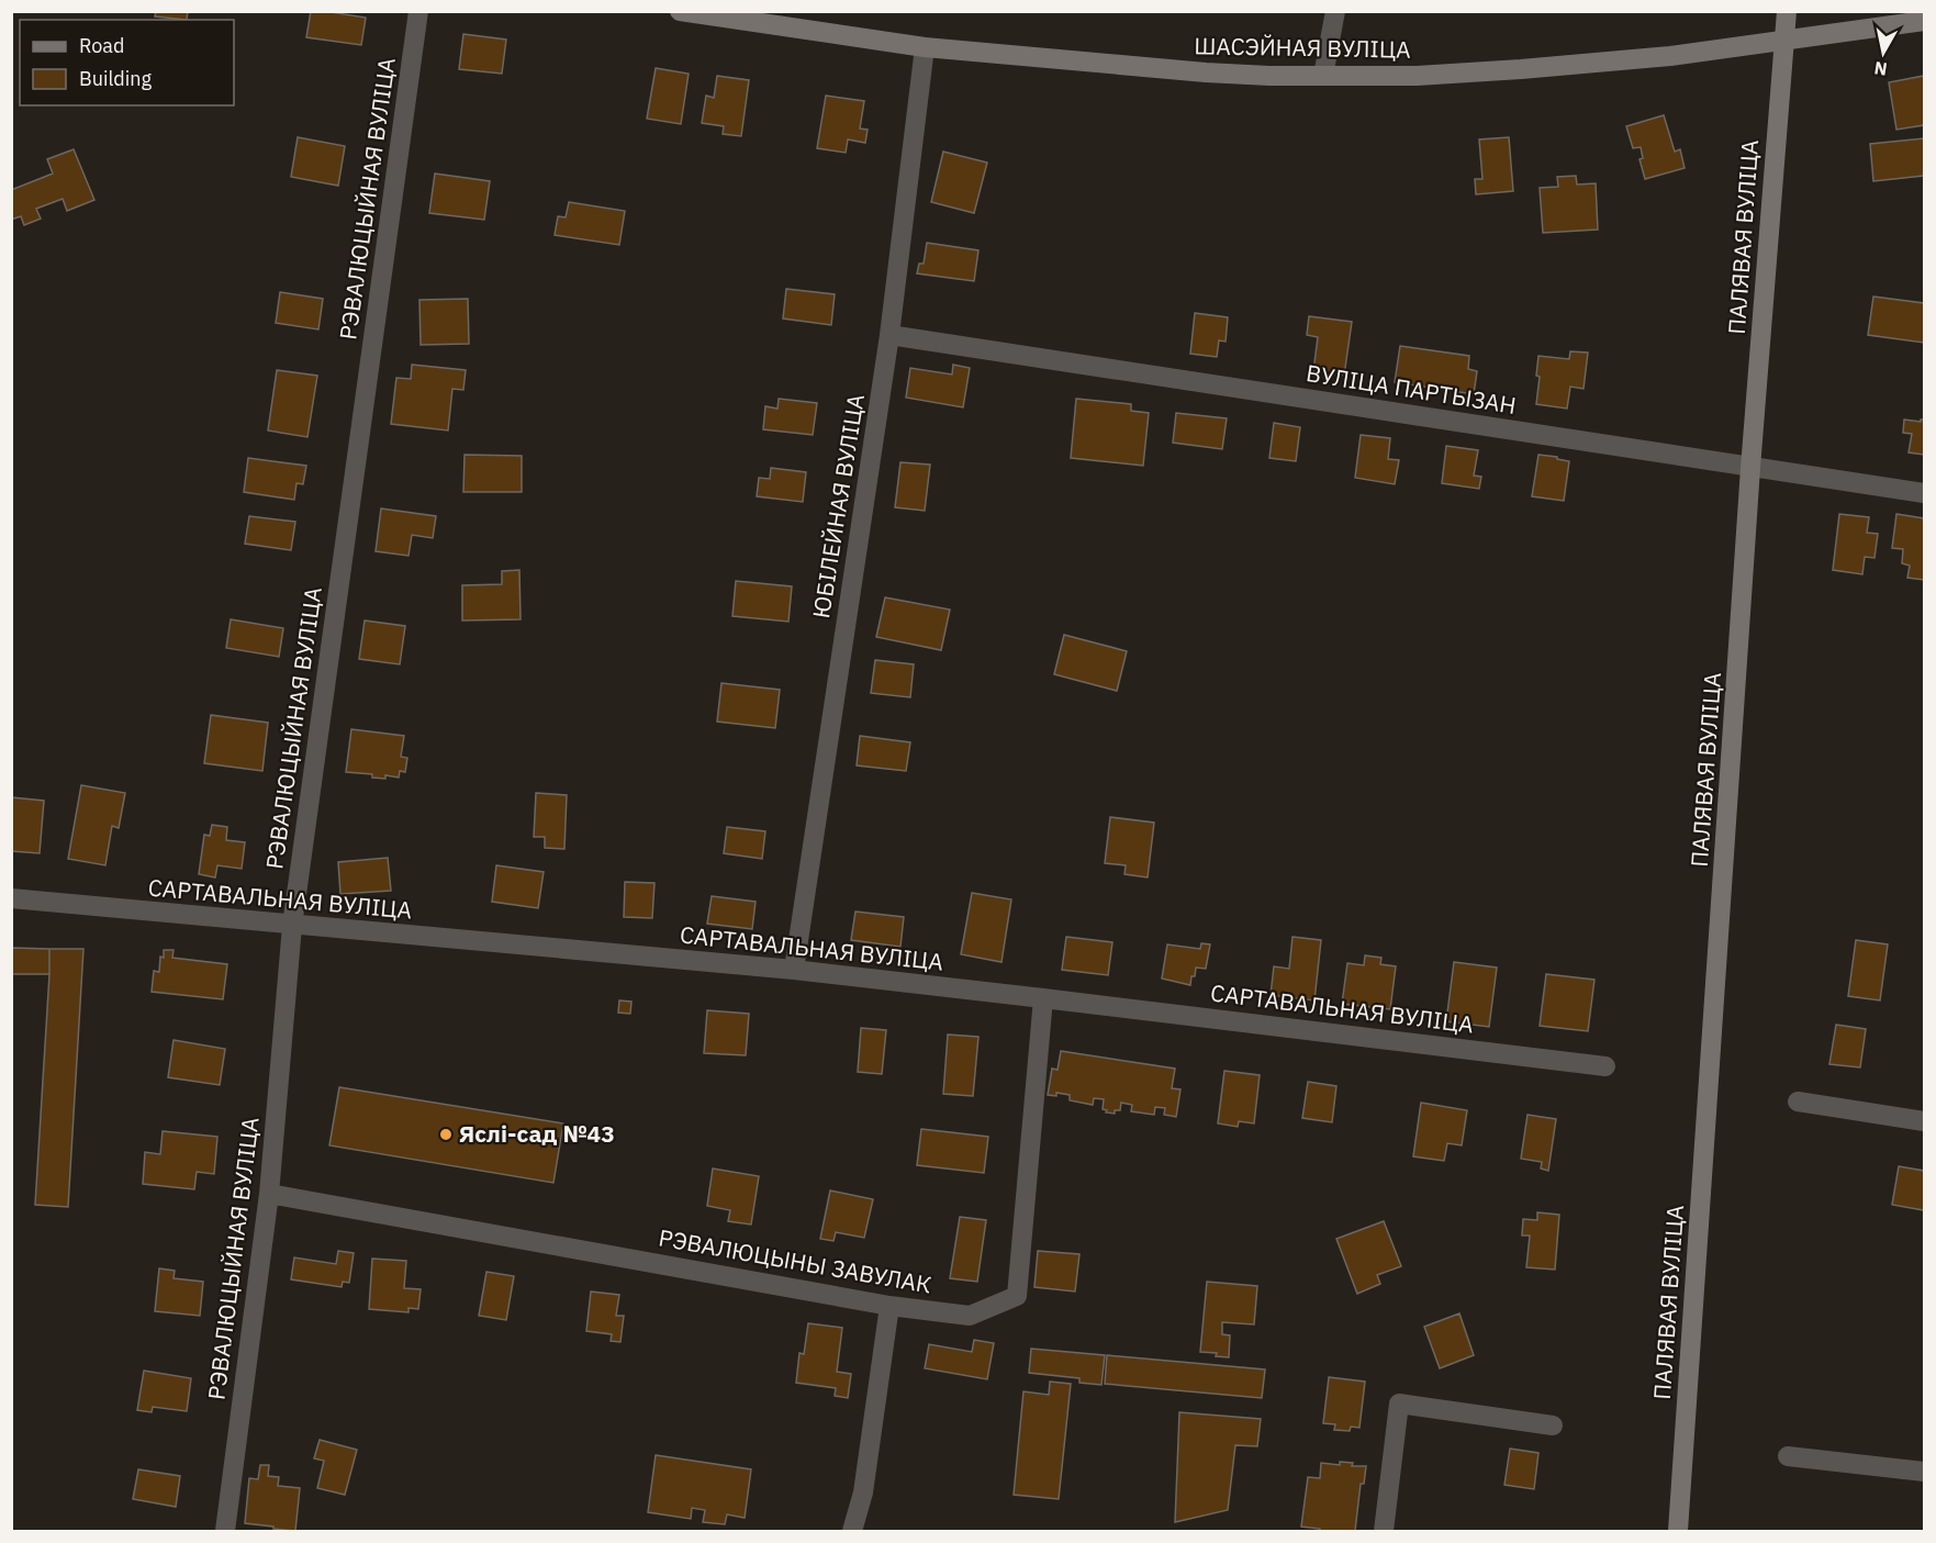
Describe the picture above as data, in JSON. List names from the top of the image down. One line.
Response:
{"streets":{"main road":["ШАСЭЙНАЯ ВУЛІЦА","ПАЛЯВАЯ ВУЛІЦА"],"street":["РЭВАЛЮЦЫЙНАЯ ВУЛІЦА","ВУЛІЦА ПАРТЫЗАН","ЮБІЛЕЙНАЯ ВУЛІЦА","САРТАВАЛЬНАЯ ВУЛІЦА","РЭВАЛЮЦЫНЫ ЗАВУЛАК"]},"crossings":[["ШАСЭЙНАЯ ВУЛІЦА","ПАЛЯВАЯ ВУЛІЦА"],["ШАСЭЙНАЯ ВУЛІЦА","ЮБІЛЕЙНАЯ ВУЛІЦА"],["РЭВАЛЮЦЫЙНАЯ ВУЛІЦА","САРТАВАЛЬНАЯ ВУЛІЦА"],["РЭВАЛЮЦЫЙНАЯ ВУЛІЦА","РЭВАЛЮЦЫНЫ ЗАВУЛАК"],["ПАЛЯВАЯ ВУЛІЦА","ВУЛІЦА ПАРТЫЗАН"],["ВУЛІЦА ПАРТЫЗАН","ЮБІЛЕЙНАЯ ВУЛІЦА"],["ЮБІЛЕЙНАЯ ВУЛІЦА","САРТАВАЛЬНАЯ ВУЛІЦА"],["САРТАВАЛЬНАЯ ВУЛІЦА","РЭВАЛЮЦЫНЫ ЗАВУЛАК"]],"places":["Яслі-сад №43"],"legend":["Road","Building"],"north":"bottom"}
